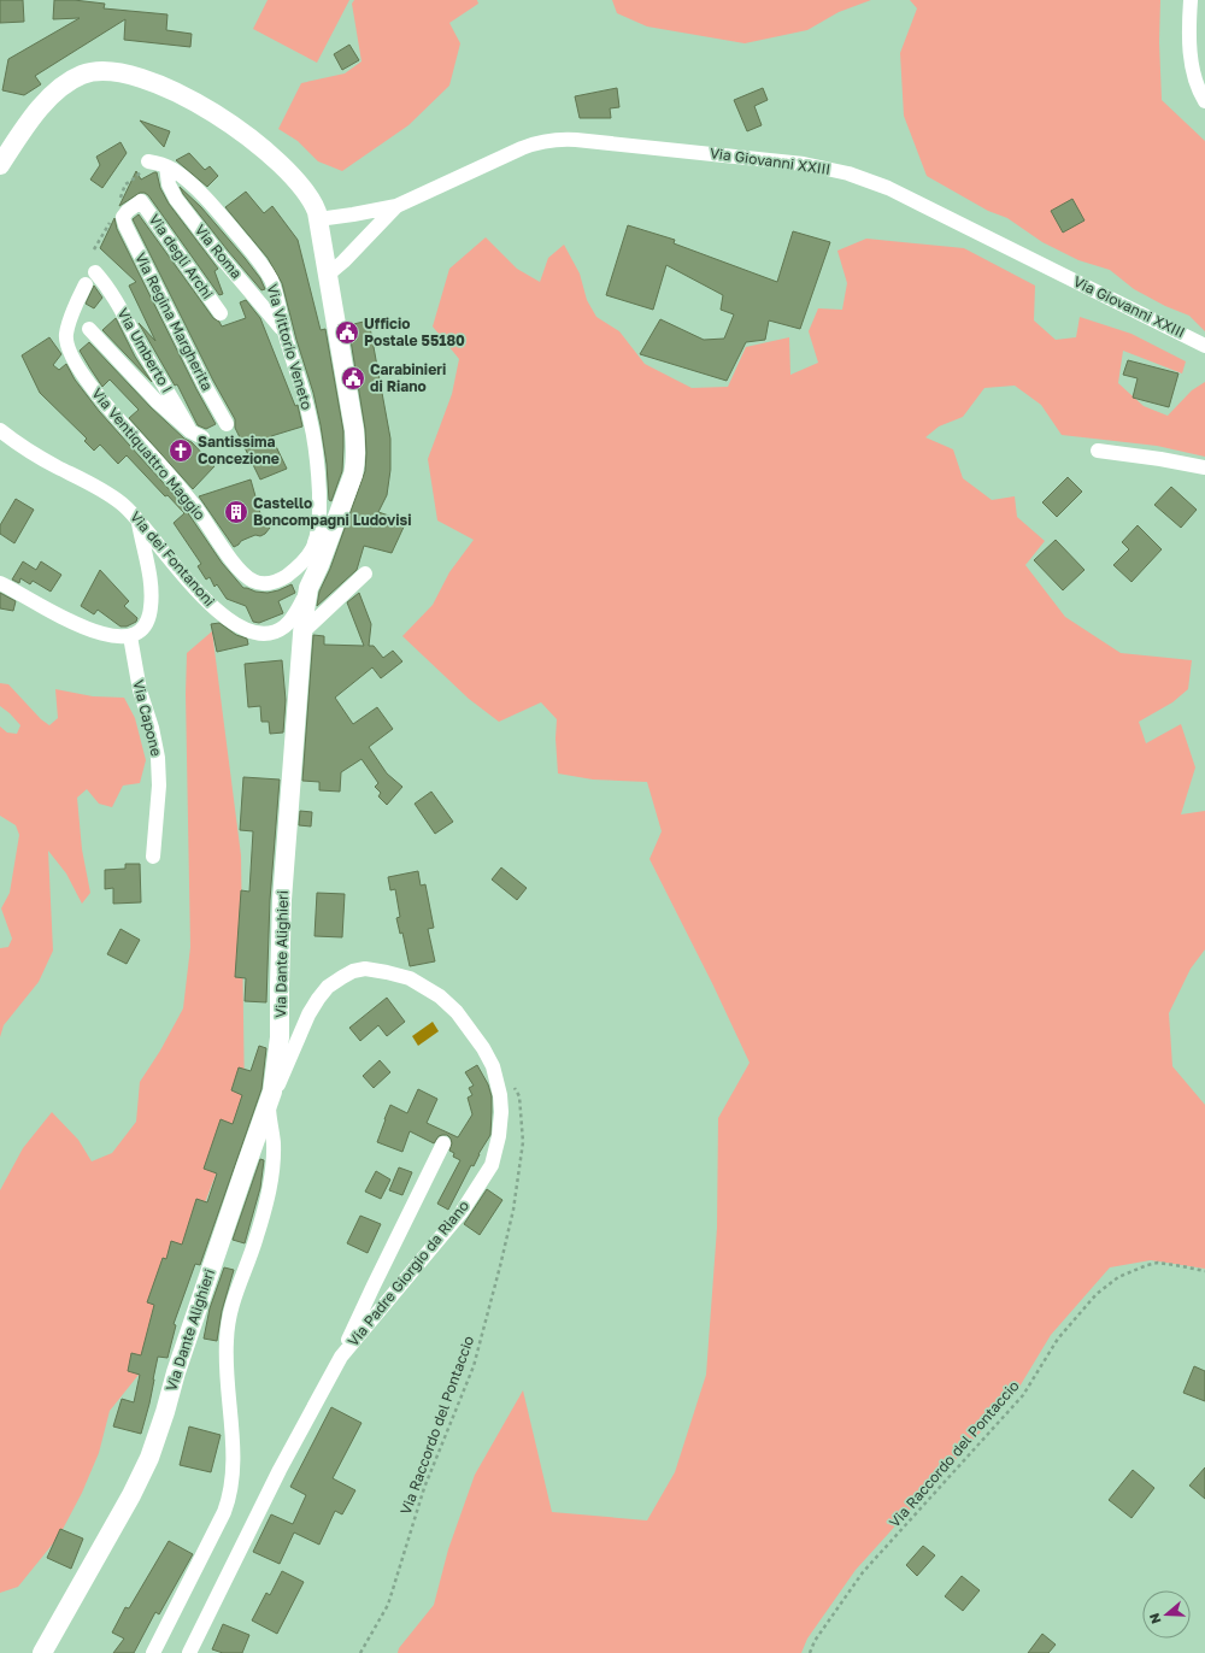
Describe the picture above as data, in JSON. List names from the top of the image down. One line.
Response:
{"streets":{"main road":["Via Dante Alighieri"],"street":["Via Giovanni XXIII","Via Roma","Via degli Archi","Via Regina Margherita","Via Vittorio Veneto","Via Umberto I","Via Ventiquattro Maggio","Via dei Fontanoni","Via Capone","Via Padre Giorgio da Riano"],"path":["Via Raccordo del Pontaccio"]},"crossings":[["Via Giovanni XXIII","Via Dante Alighieri"],["Via Roma","Via Vittorio Veneto"],["Via degli Archi","Via Regina Margherita"],["Via Vittorio Veneto","Via Ventiquattro Maggio"],["Via Vittorio Veneto","Via Dante Alighieri"],["Via Ventiquattro Maggio","Via Dante Alighieri"],["Via dei Fontanoni","Via Dante Alighieri"],["Via Dante Alighieri","Via Padre Giorgio da Riano"]],"places":{"public building":["Ufficio Postale 55180","Carabinieri di Riano"],"church":["Santissima Concezione"],"building":["Castello Boncompagni Ludovisi"]},"north":"left"}
